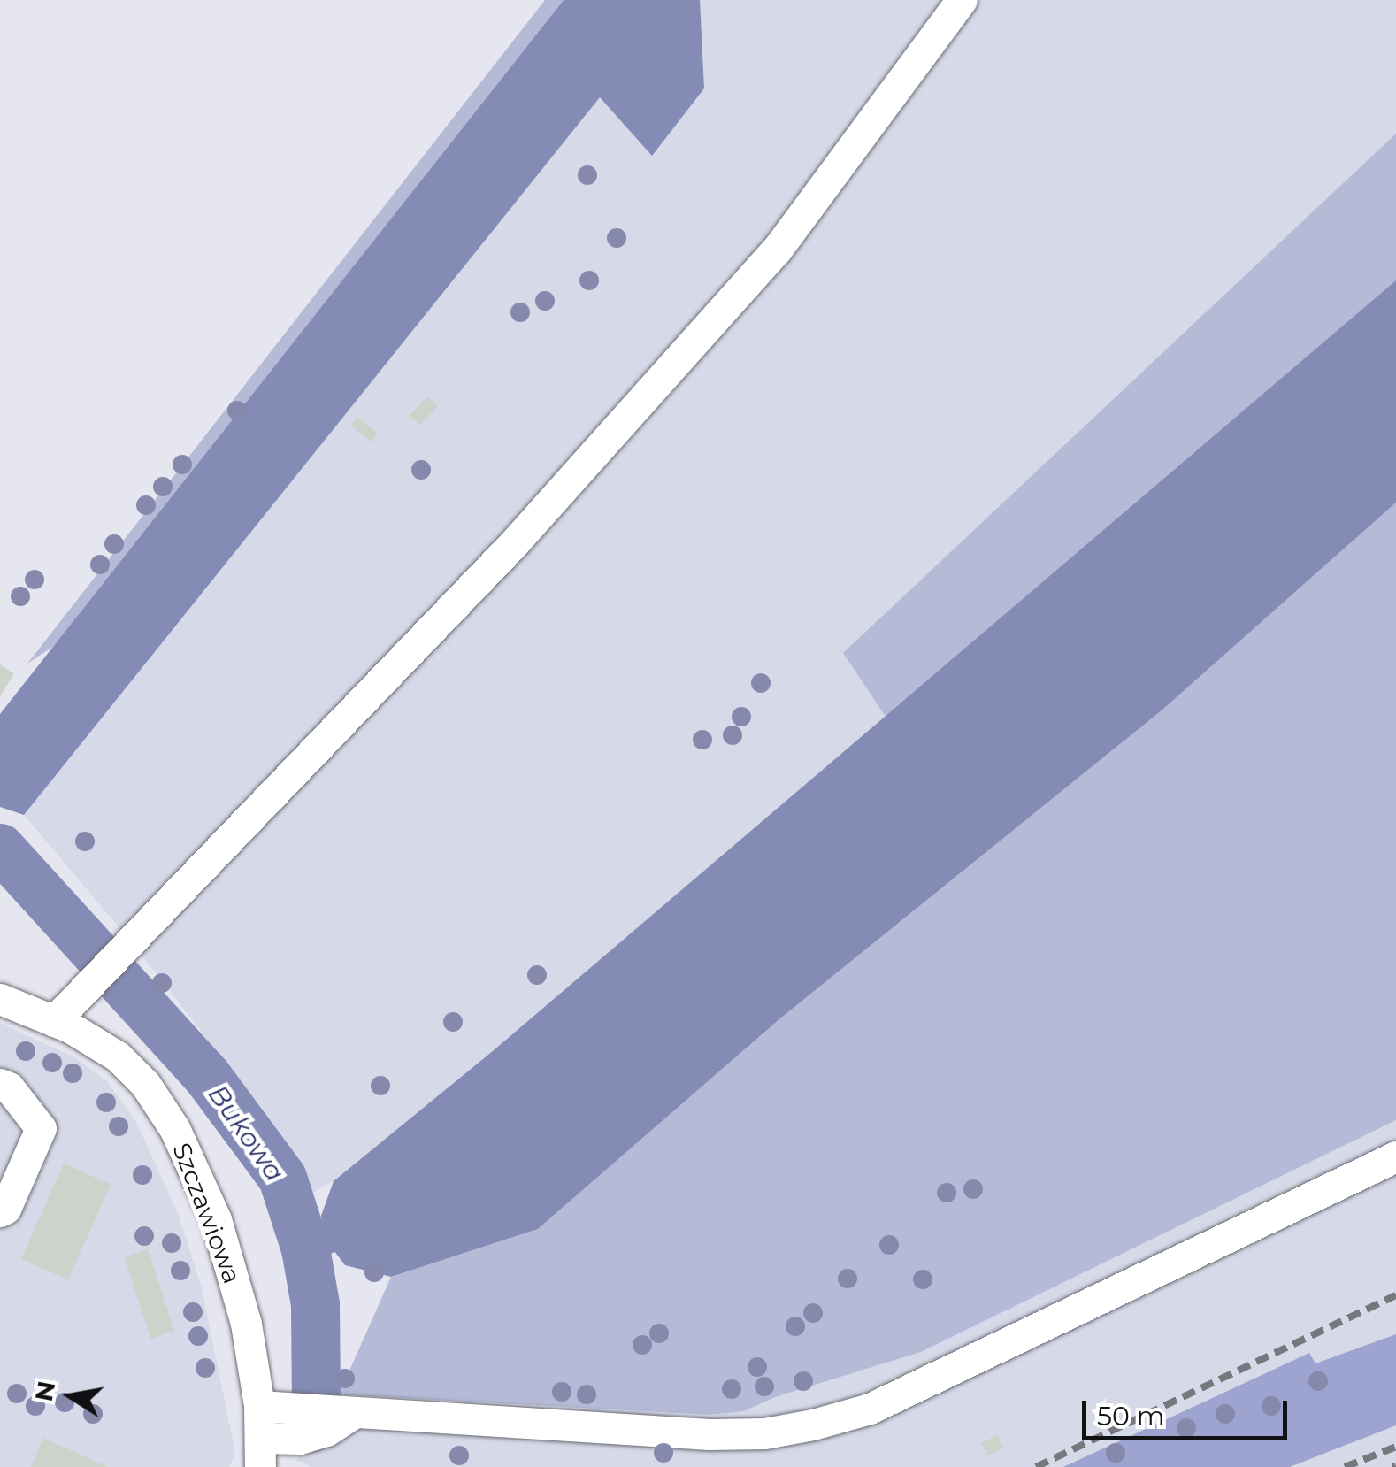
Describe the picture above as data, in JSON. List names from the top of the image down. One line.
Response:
{"streets":{"street":["Szczawiowa"]},"water":["Bukowa"],"scale_bar":"50 m","north":"left"}
